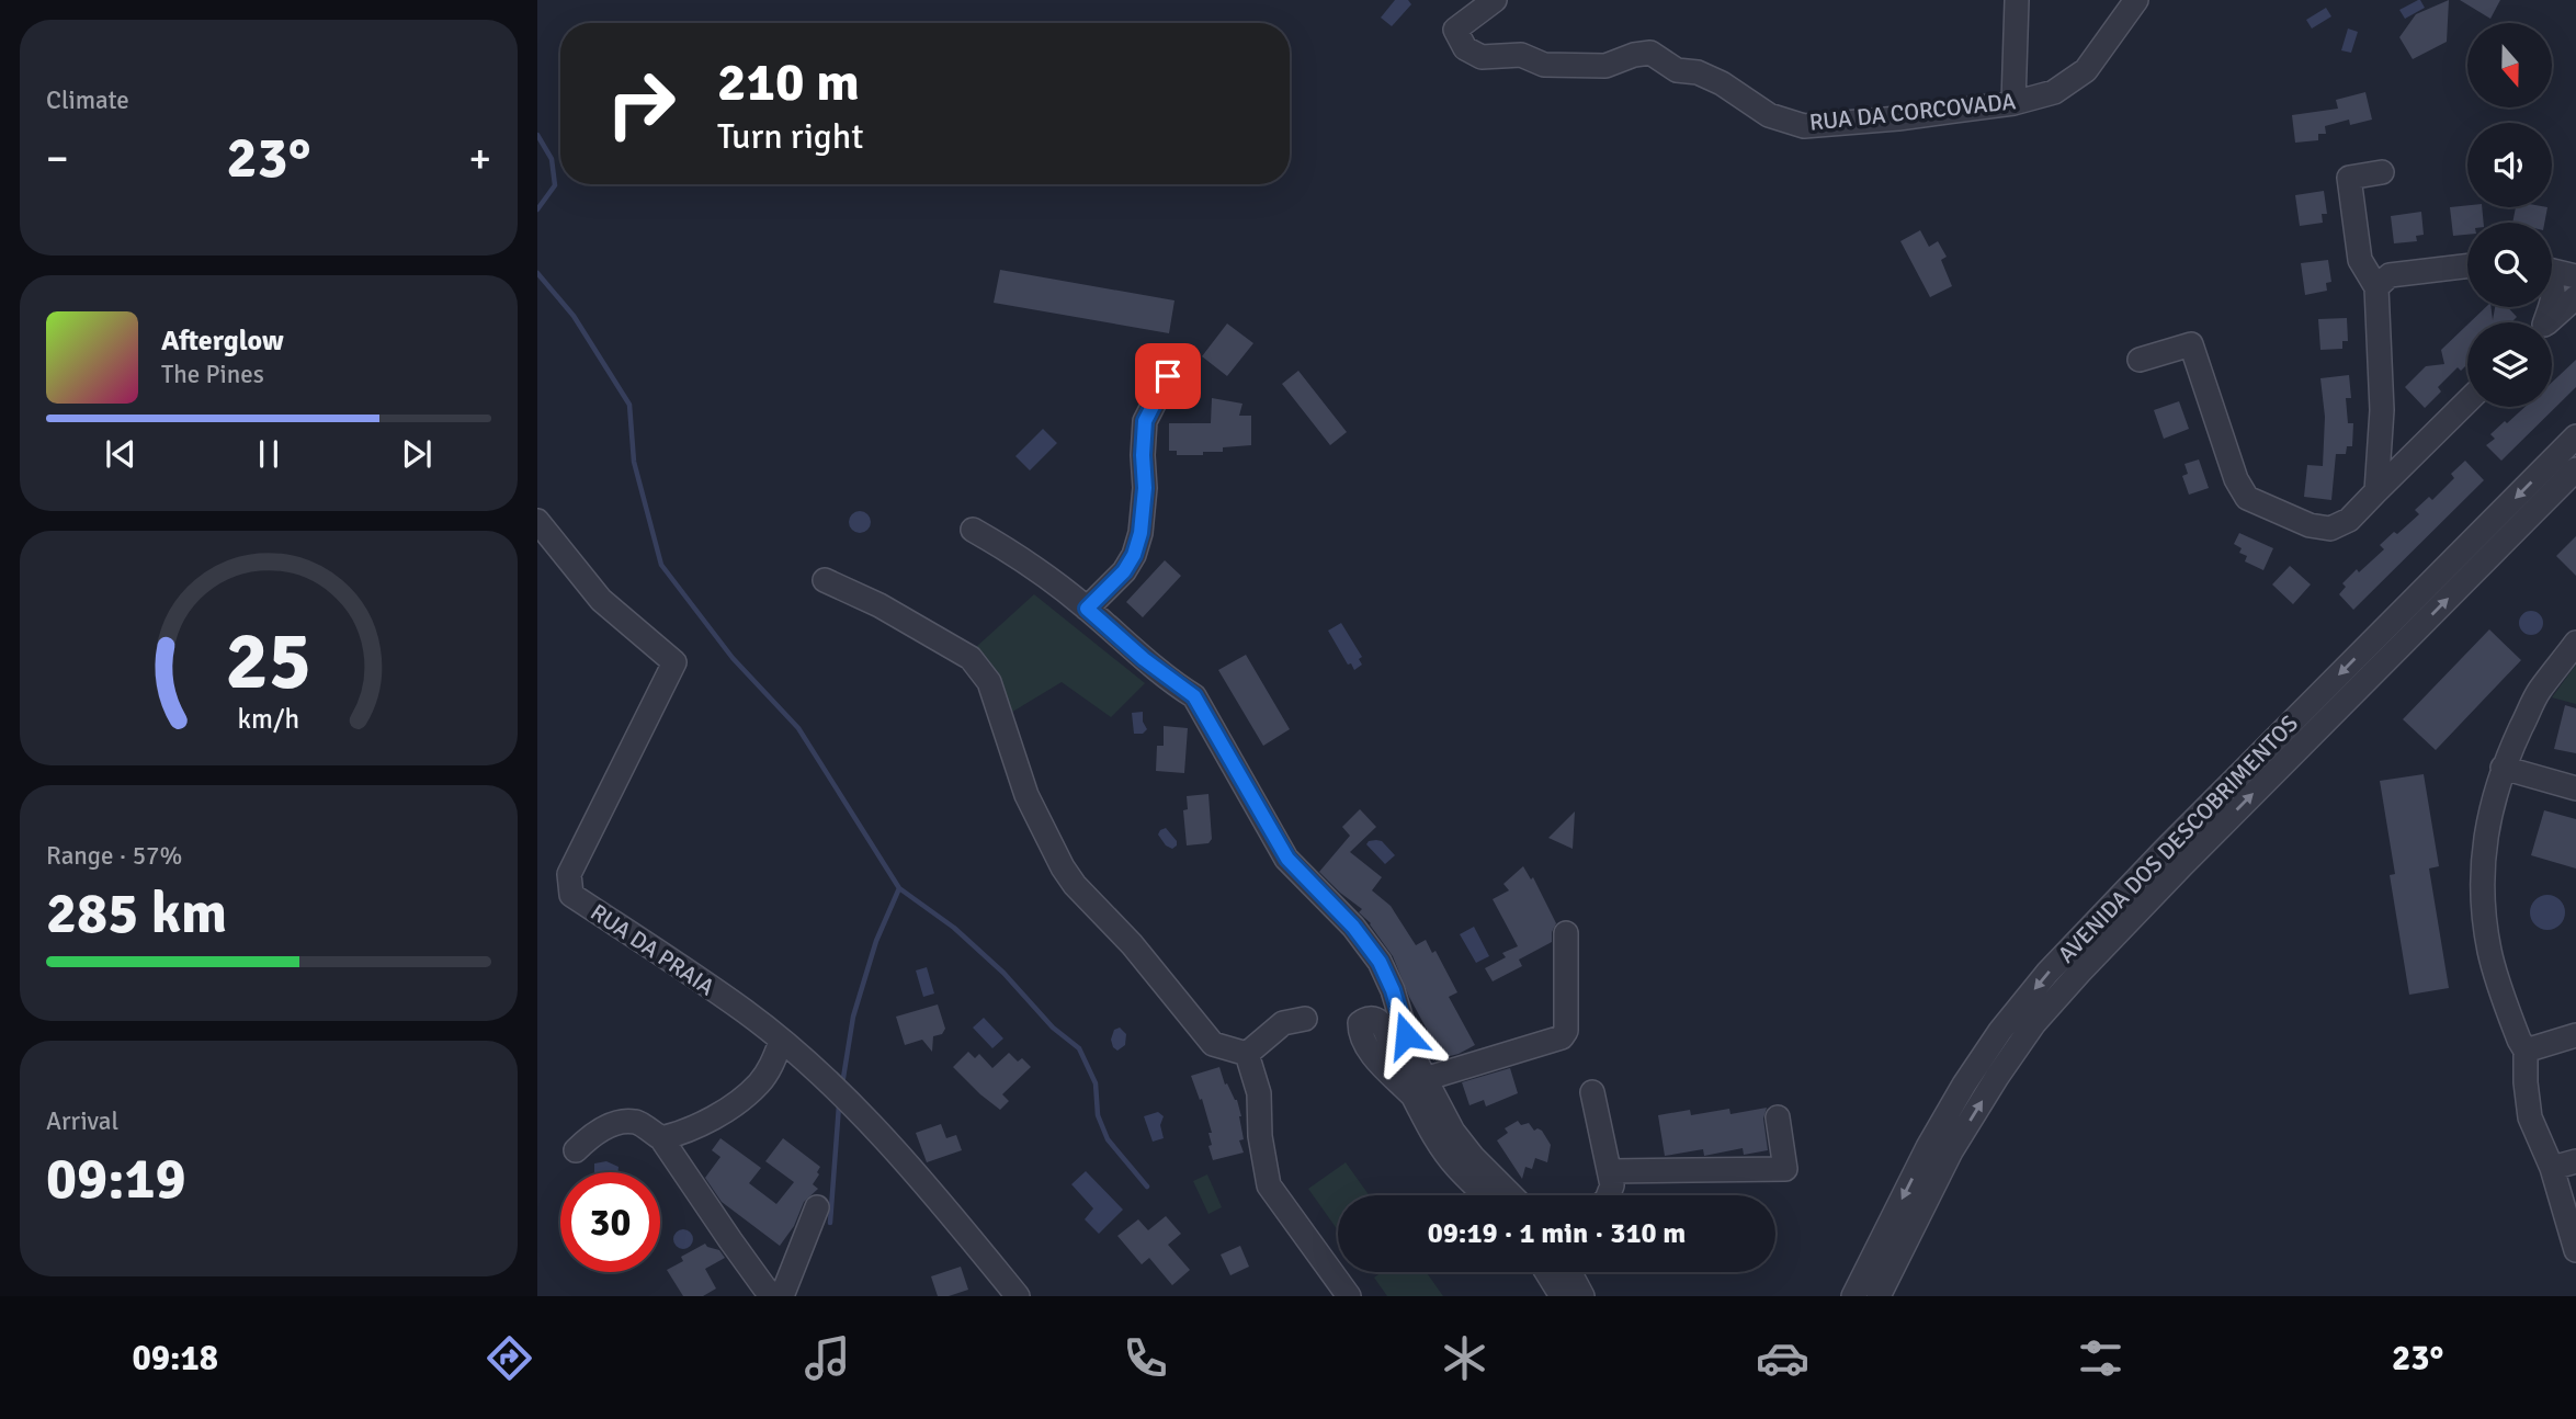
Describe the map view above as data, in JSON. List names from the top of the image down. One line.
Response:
{"streets":{"street":["RUA DA CORCOVADA","AVENIDA DOS DESCOBRIMENTOS","RUA DA PRAIA"]},"north":"bottom","page":{"tile":["Climate",["Range · 57%","285 km"],["Arrival","09:19"]],"turn":["210 m","Turn right"],"heat":["−","23°","+"],"song":["Afterglow","The Pines"],"limit":"30","trip":"09:19 · 1 min · 310 m","tabs":["09:18","23°"],"gauge":["25","km/h"]}}
